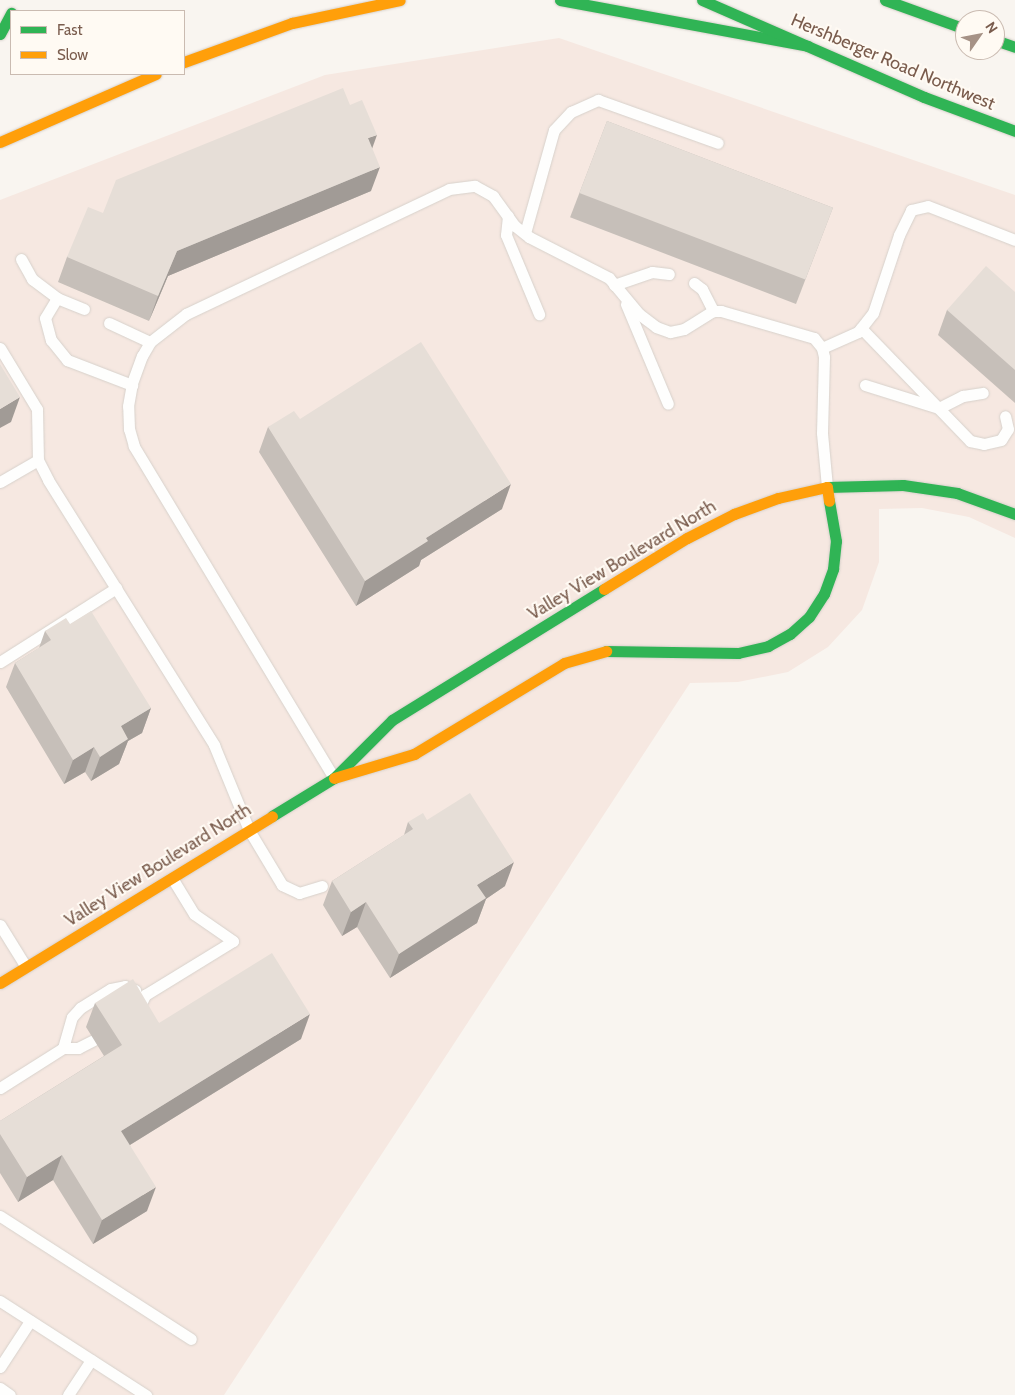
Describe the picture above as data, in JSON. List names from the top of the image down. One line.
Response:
{"streets":{"main road":["Hershberger Road Northwest","Valley View Boulevard North"]},"legend":["Fast","Slow"],"north":"top right"}
